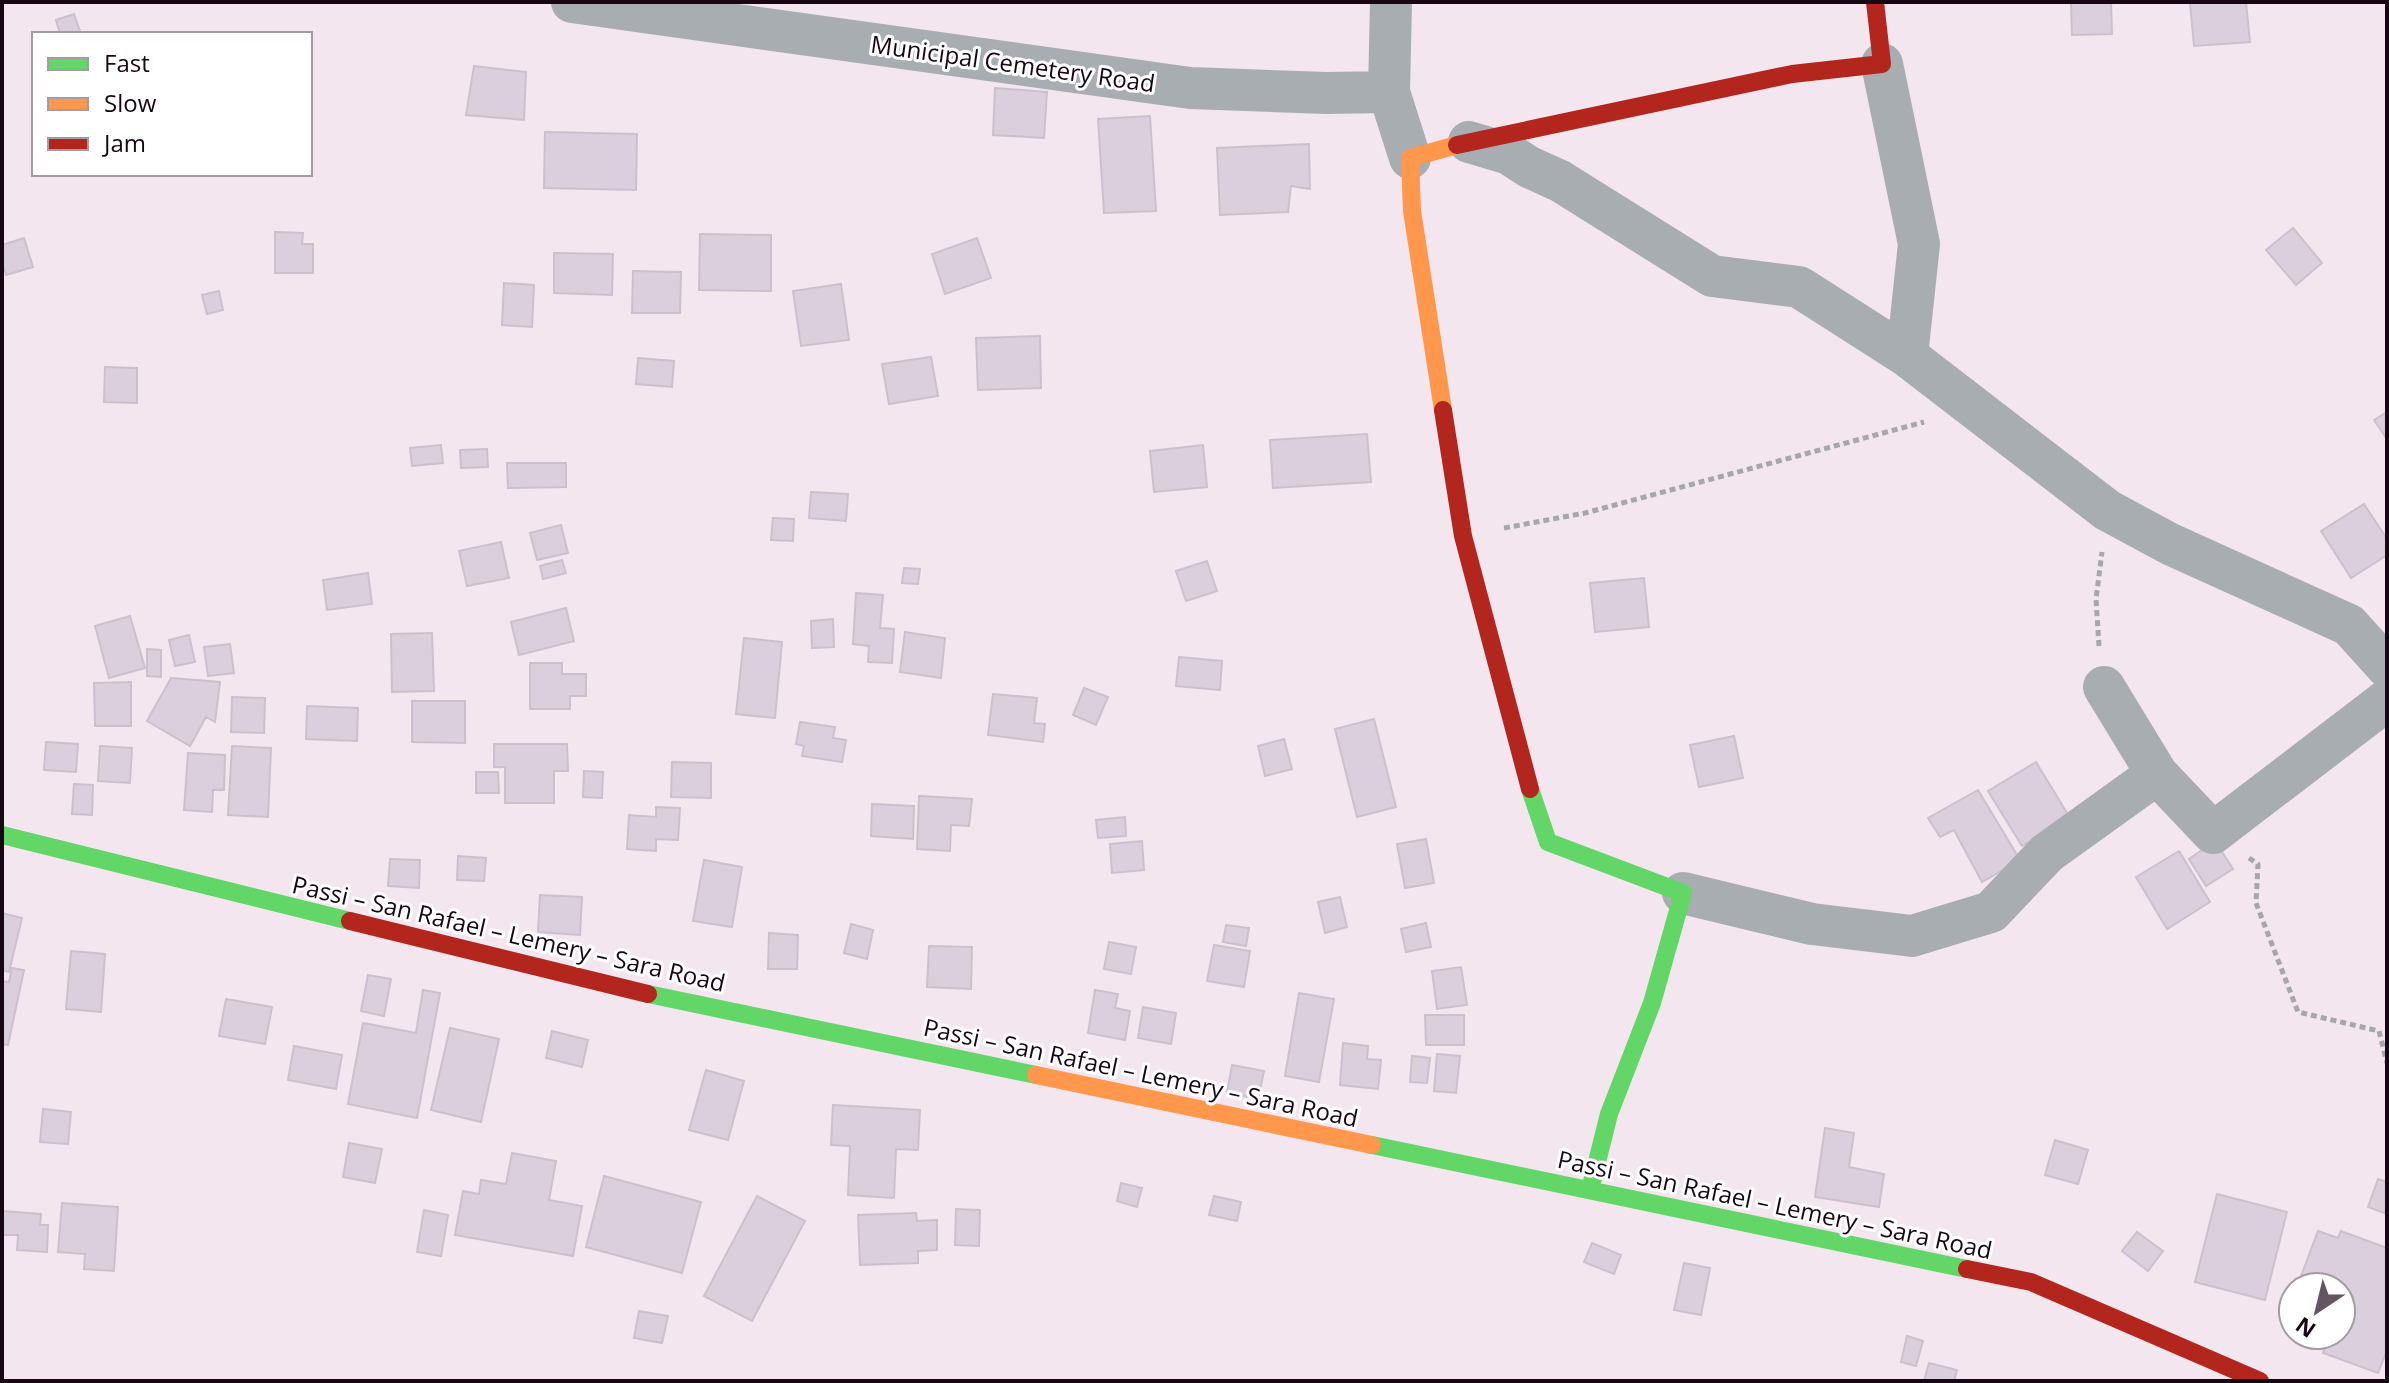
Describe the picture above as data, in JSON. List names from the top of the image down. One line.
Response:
{"streets":{"main road":["Passi – San Rafael – Lemery – Sara Road"],"street":["Municipal Cemetery Road"]},"legend":["Fast","Slow","Jam"],"north":"bottom left"}
